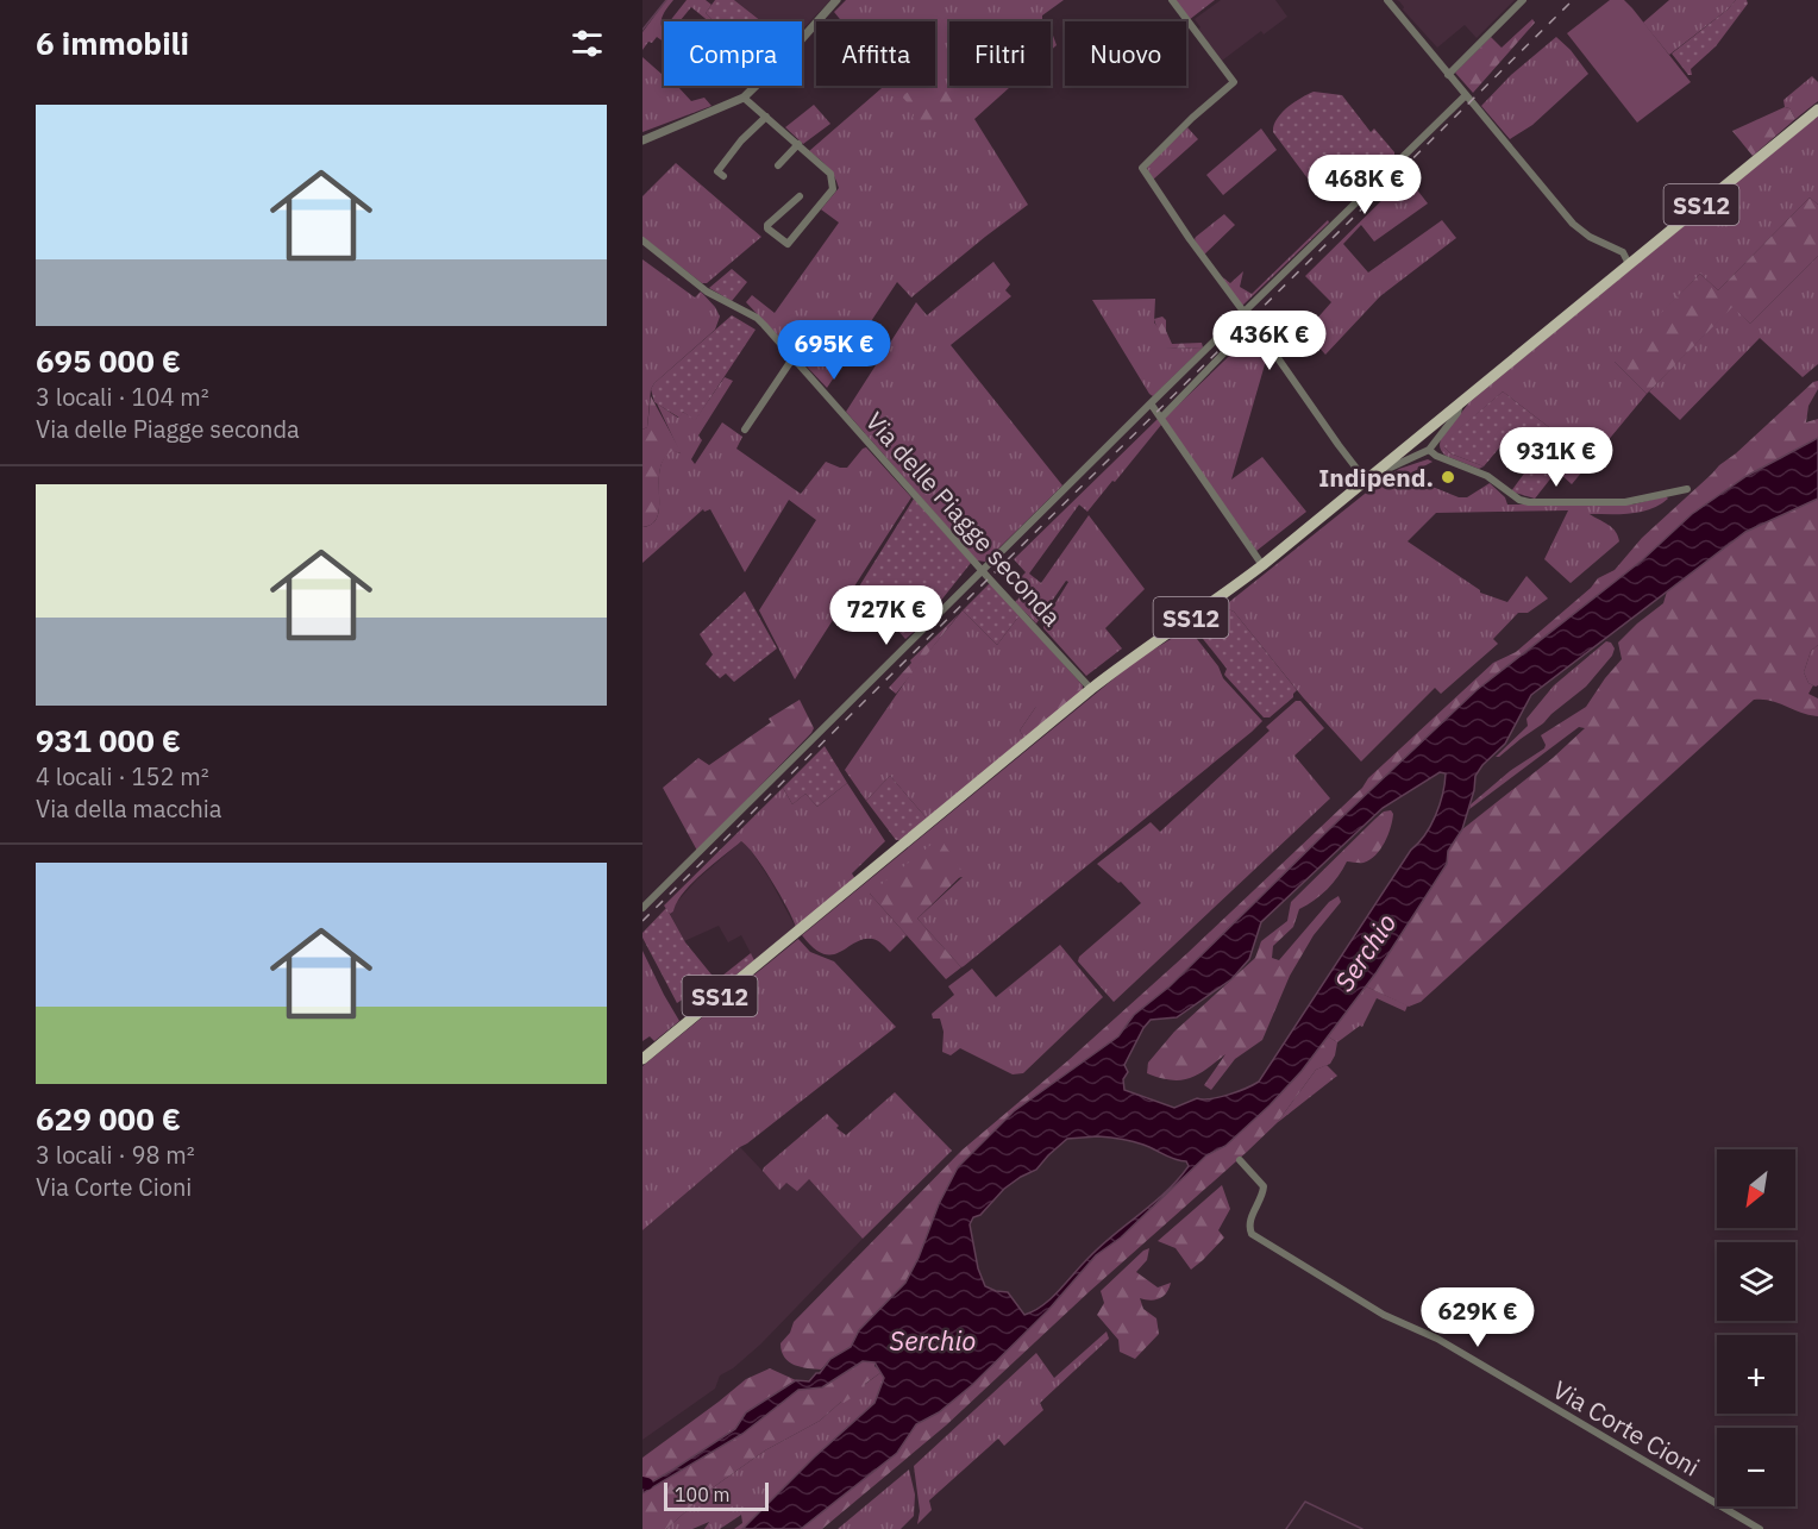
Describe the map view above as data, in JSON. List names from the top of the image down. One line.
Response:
{"streets":{"main road":["SS12"],"street":["Via delle Piagge seconda","Via Corte Cioni"]},"crossings":[["SS12","Via delle Piagge seconda"]],"water":["Serchio"],"places":["Indipend."],"scale_bar":"100 m","north":"bottom left","page":{"heading":"6 immobili","chip":["Compra","Affitta","Filtri","Nuovo"],"list":[{"name":"695 000 €","note":"3 locali · 104 m² · Via delle Piagge seconda"},{"name":"931 000 €","note":"4 locali · 152 m² · Via della macchia"},{"name":"629 000 €","note":"3 locali · 98 m² · Via Corte Cioni"}],"price":["468K €","436K €","695K €","931K €","727K €","629K €"],"map_buttons":["+","−"],"scale":"100 m"}}
